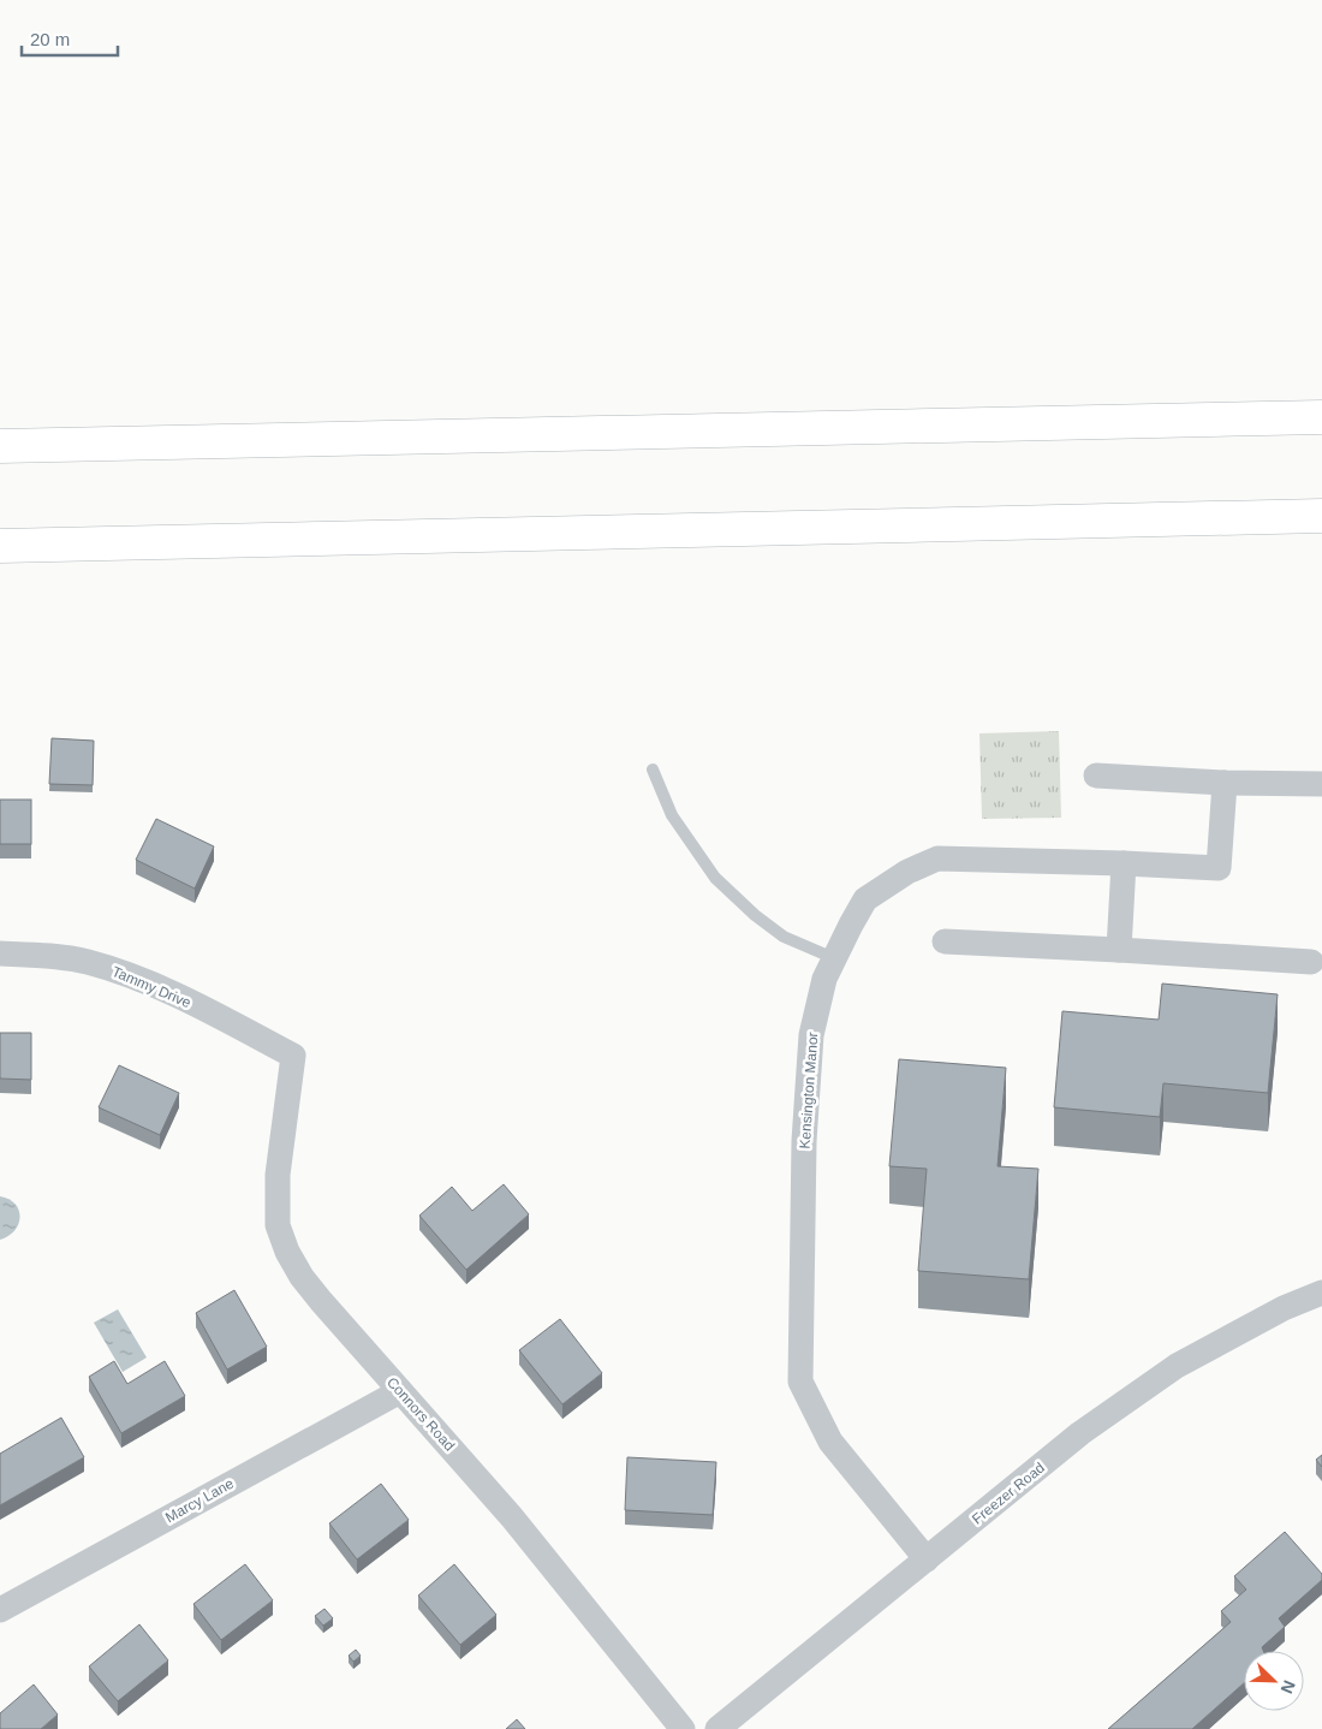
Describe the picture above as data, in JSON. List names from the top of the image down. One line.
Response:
{"streets":{"street":["Tammy Drive","Kensington Manor","Connors Road","Freezer Road","Marcy Lane"]},"crossings":[["Tammy Drive","Connors Road"],["Kensington Manor","Freezer Road"],["Connors Road","Marcy Lane"]],"scale_bar":"20 m","north":"bottom right"}
